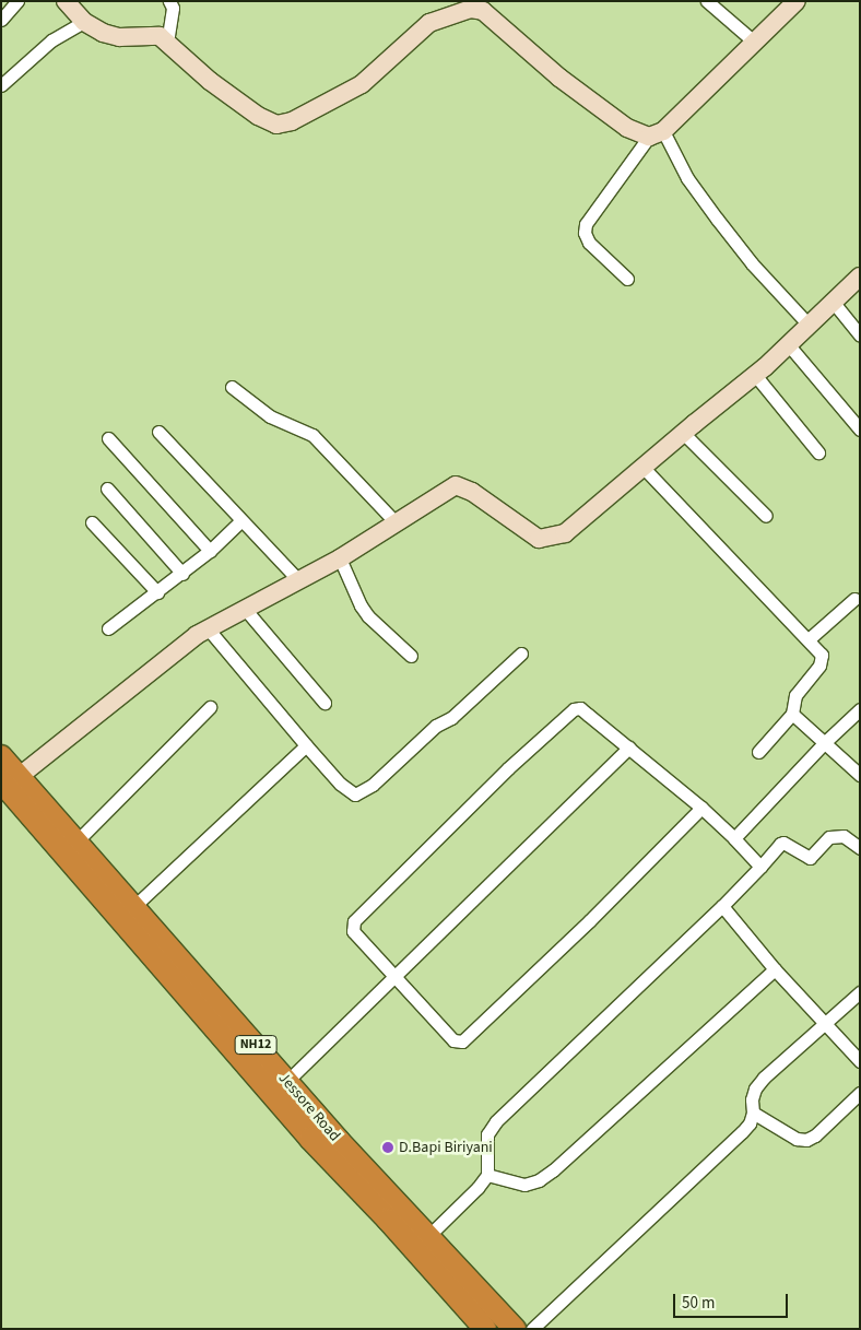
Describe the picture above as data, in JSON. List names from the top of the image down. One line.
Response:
{"streets":{"highway":["NH12","Jessore Road"]},"places":["D.Bapi Biriyani"],"scale_bar":"50 m"}
